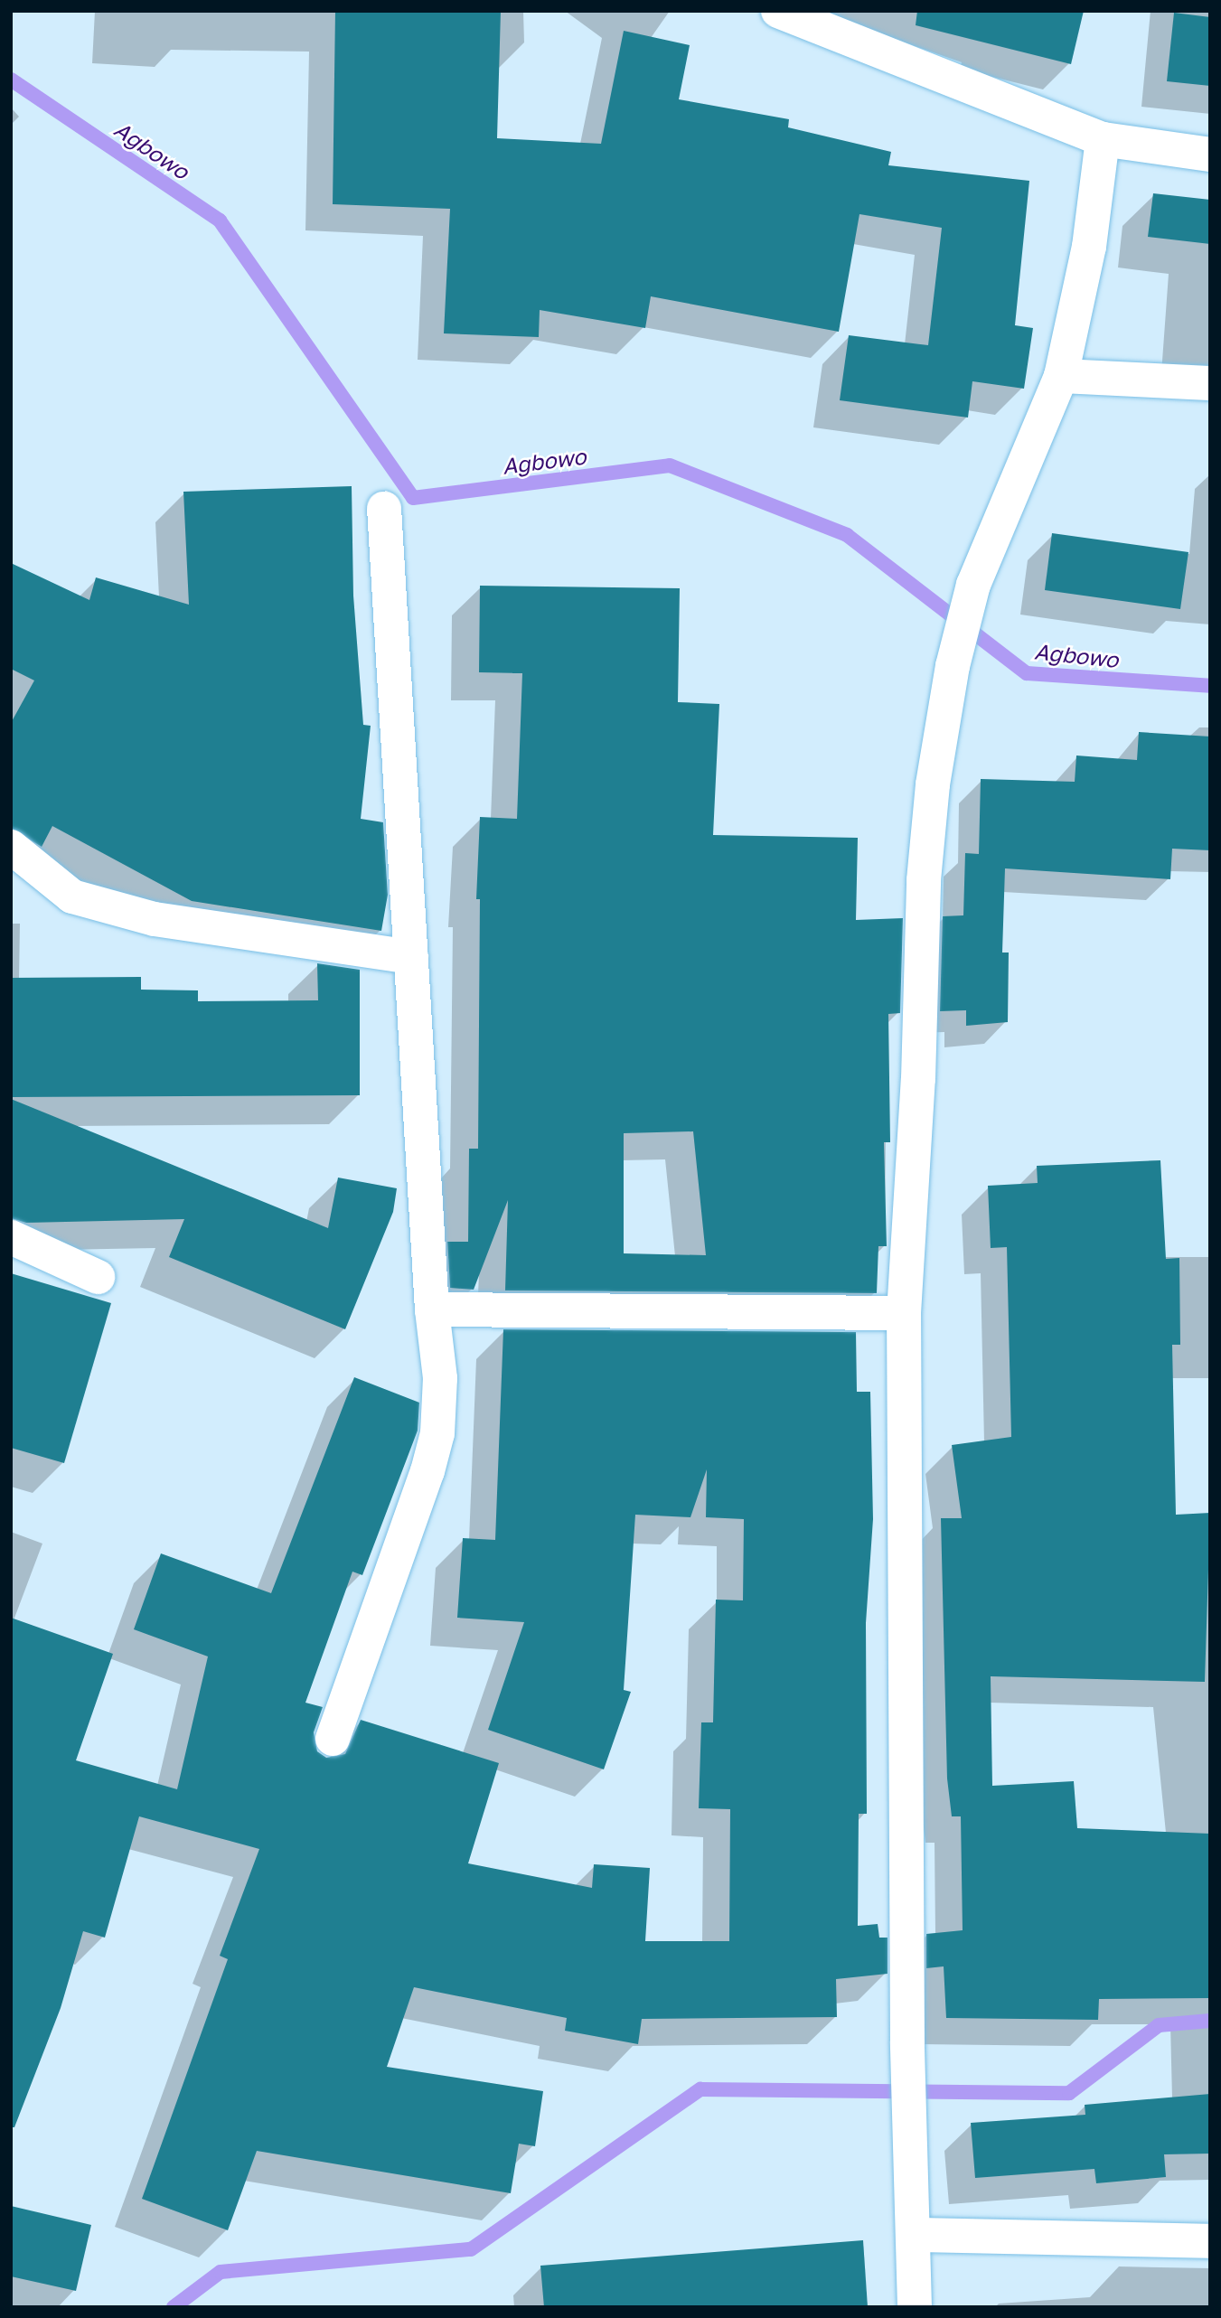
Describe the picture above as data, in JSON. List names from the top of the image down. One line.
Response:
{"water":["Agbowo"]}
